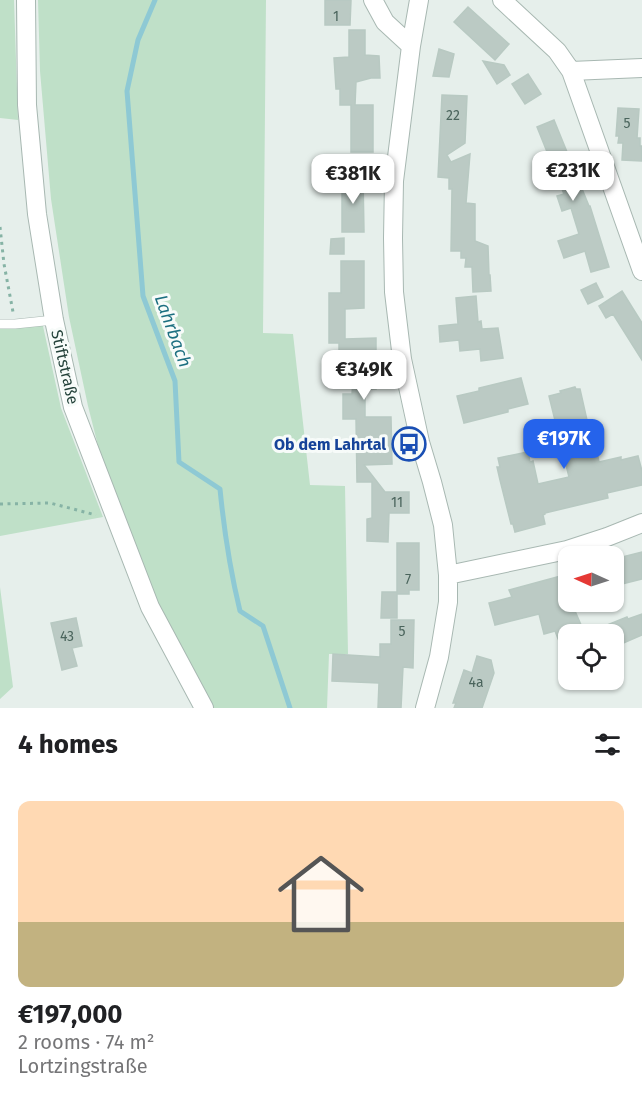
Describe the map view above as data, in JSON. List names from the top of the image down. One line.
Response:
{"streets":{"street":["Stiftstraße"]},"water":["Lahrbach"],"places":{"bus stop":["Ob dem Lahrtal"]},"house_numbers":["1","22","5","11","7","5","43","4a"],"north":"left","page":{"price":["€231K","€381K","€349K","€197K"],"heading":"4 homes","list":[{"name":"€197,000","note":"2 rooms · 74 m² · Lortzingstraße"}]}}
